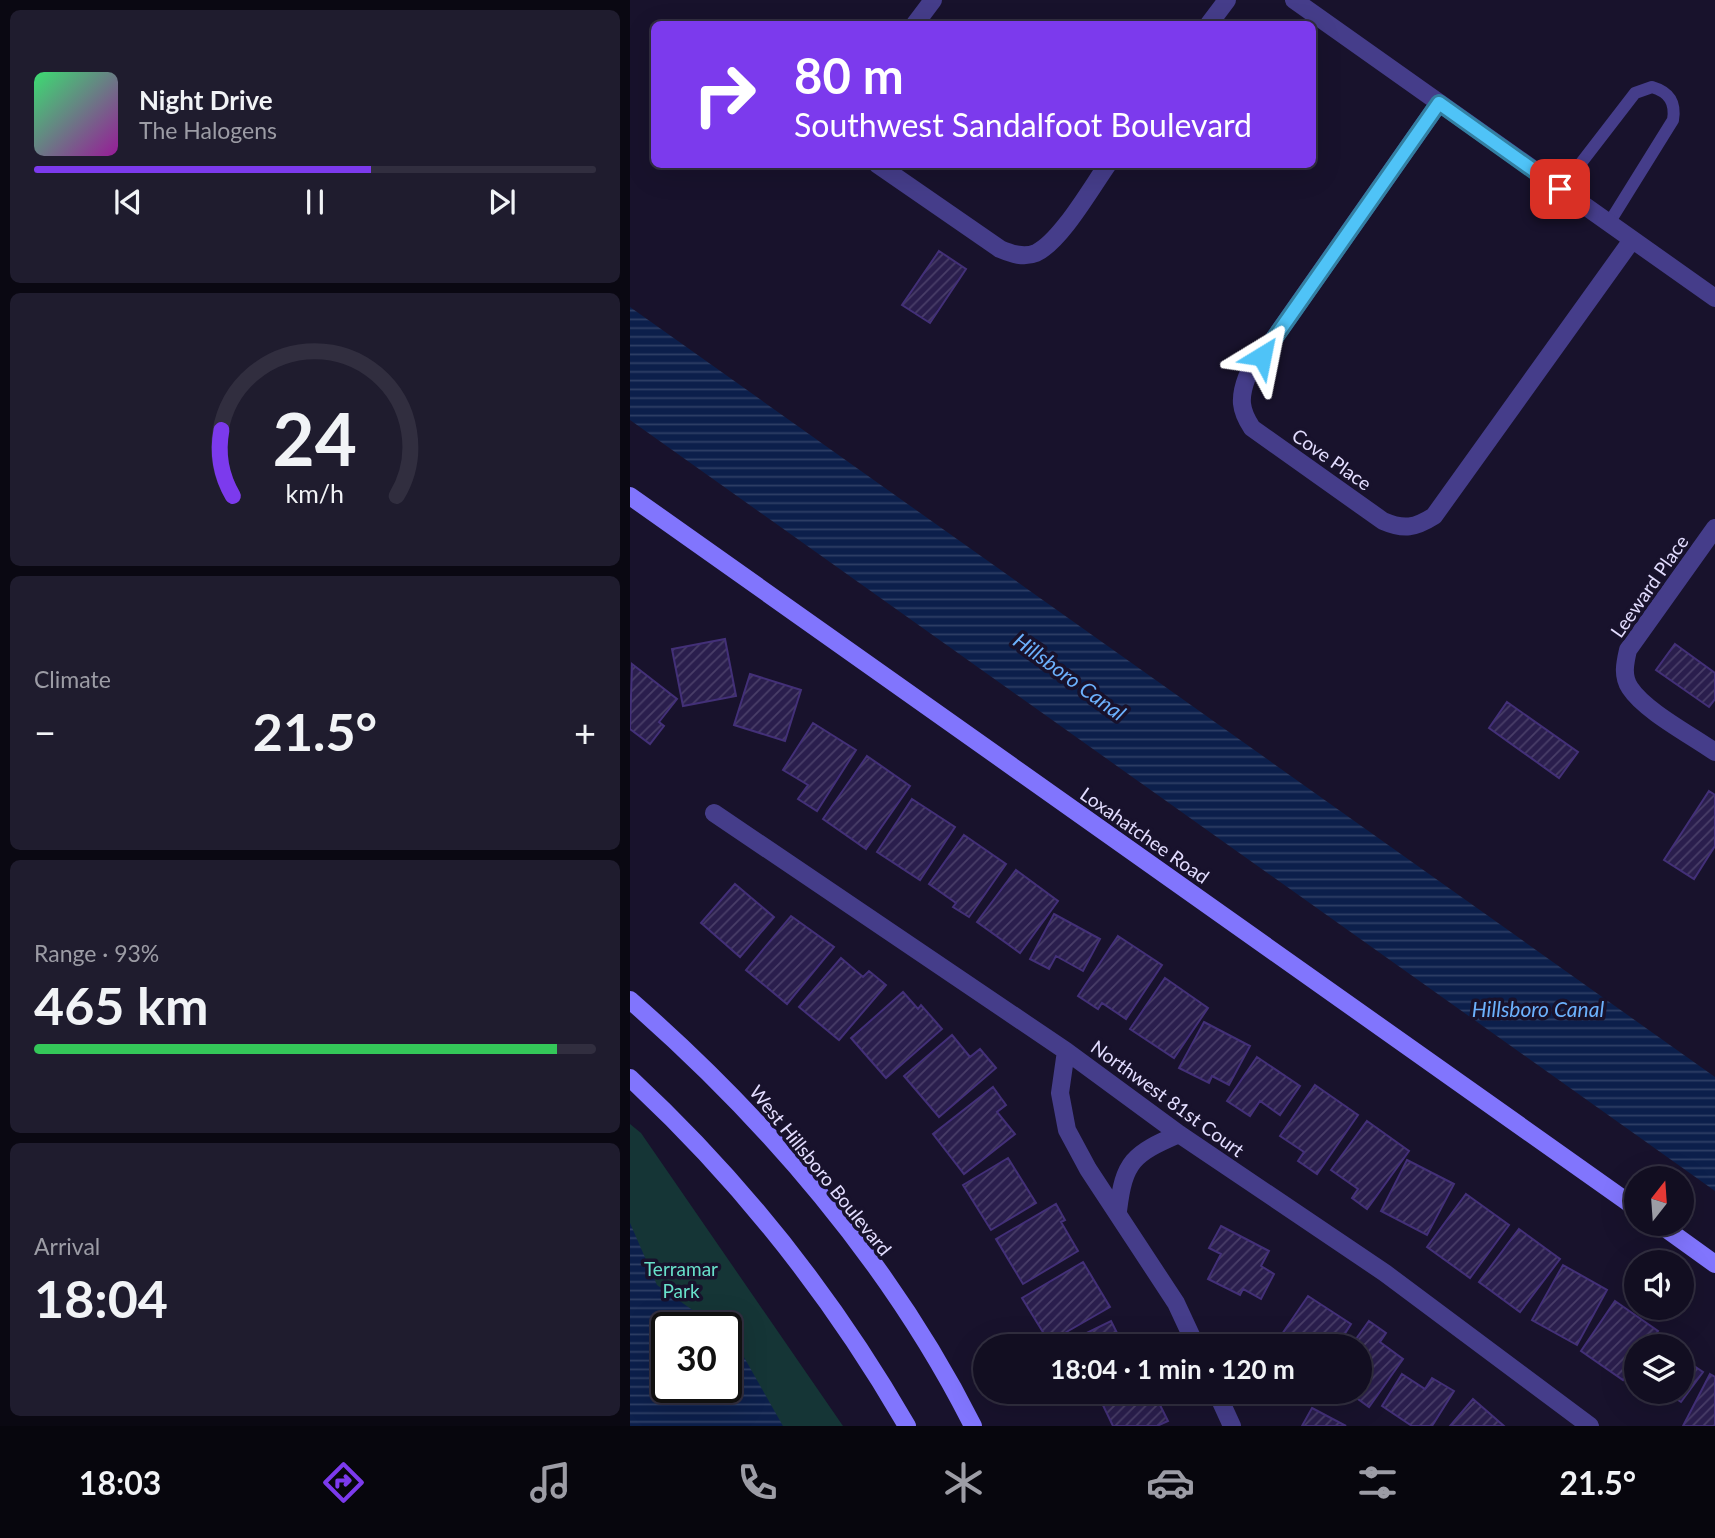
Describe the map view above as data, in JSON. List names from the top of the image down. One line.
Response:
{"streets":{"main road":["Loxahatchee Road","West Hillsboro Boulevard"],"street":["Cove Place","Leeward Place","Northwest 81st Court"]},"water":["Hillsboro Canal"],"parks":["Terramar Park"],"north":"top","page":{"turn":["80 m","Southwest Sandalfoot Boulevard"],"song":["Night Drive","The Halogens"],"tile":["Climate",["Range · 93%","465 km"],["Arrival","18:04"]],"heat":["−","21.5°","+"],"limit":"30","trip":"18:04 · 1 min · 120 m","tabs":["18:03","21.5°"],"gauge":["24","km/h"]}}
